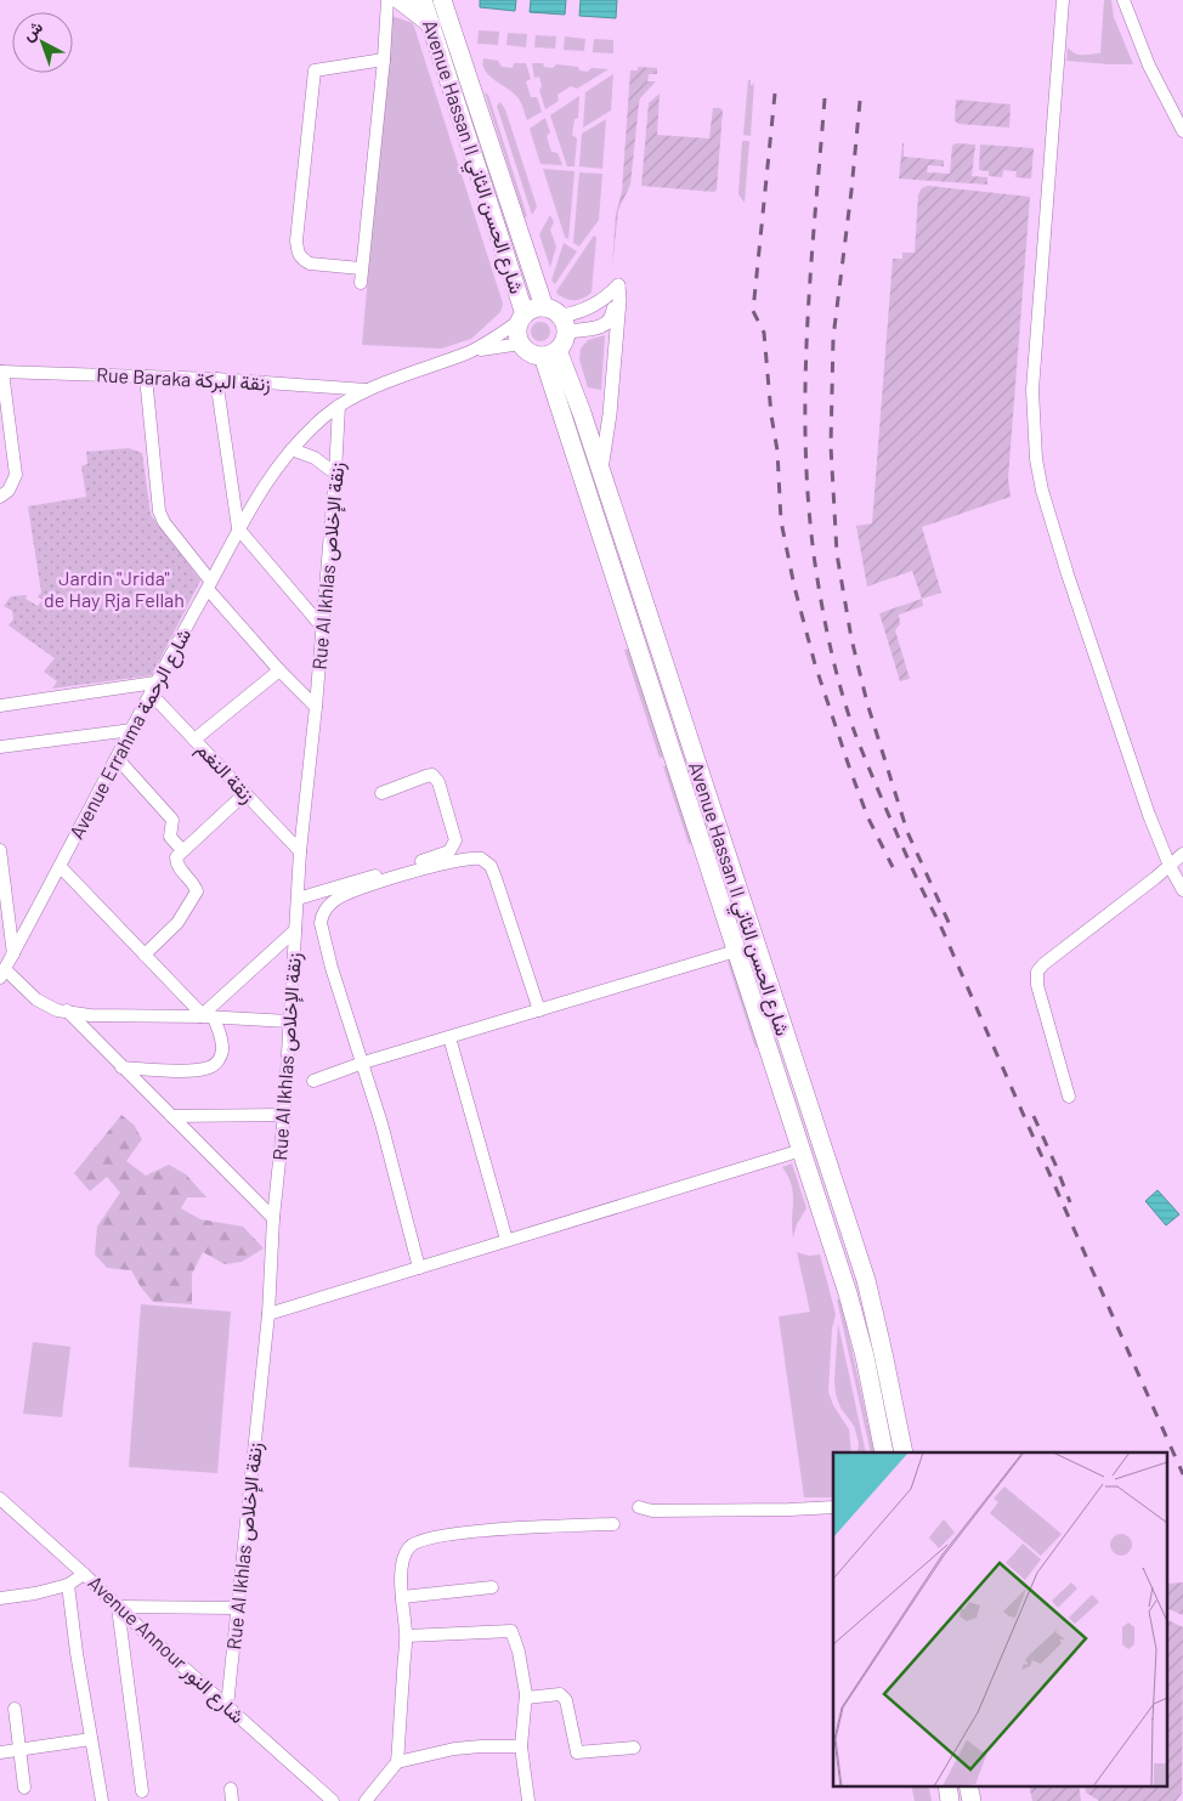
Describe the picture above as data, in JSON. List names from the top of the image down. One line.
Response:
{"streets":{"main road":["Avenue Hassan II شارع الحسن الثاني"],"street":["Rue Baraka زنقة البركة","Rue Al Ikhlas زنقة الإخلاص","Avenue Errahma شارع الرحمة","زنقة النغم","Avenue Annour شارع النور"]},"crossings":[["Avenue Hassan II شارع الحسن الثاني","Avenue Errahma شارع الرحمة"],["Rue Baraka زنقة البركة","Avenue Errahma شارع الرحمة"],["Rue Al Ikhlas زنقة الإخلاص","Avenue Errahma شارع الرحمة"],["Rue Al Ikhlas زنقة الإخلاص","زنقة النغم"],["Rue Al Ikhlas زنقة الإخلاص","Avenue Annour شارع النور"],["Avenue Errahma شارع الرحمة","زنقة النغم"]],"parks":["Jardin \"Jrida\" de Hay Rja Fellah"],"north":"top left"}
